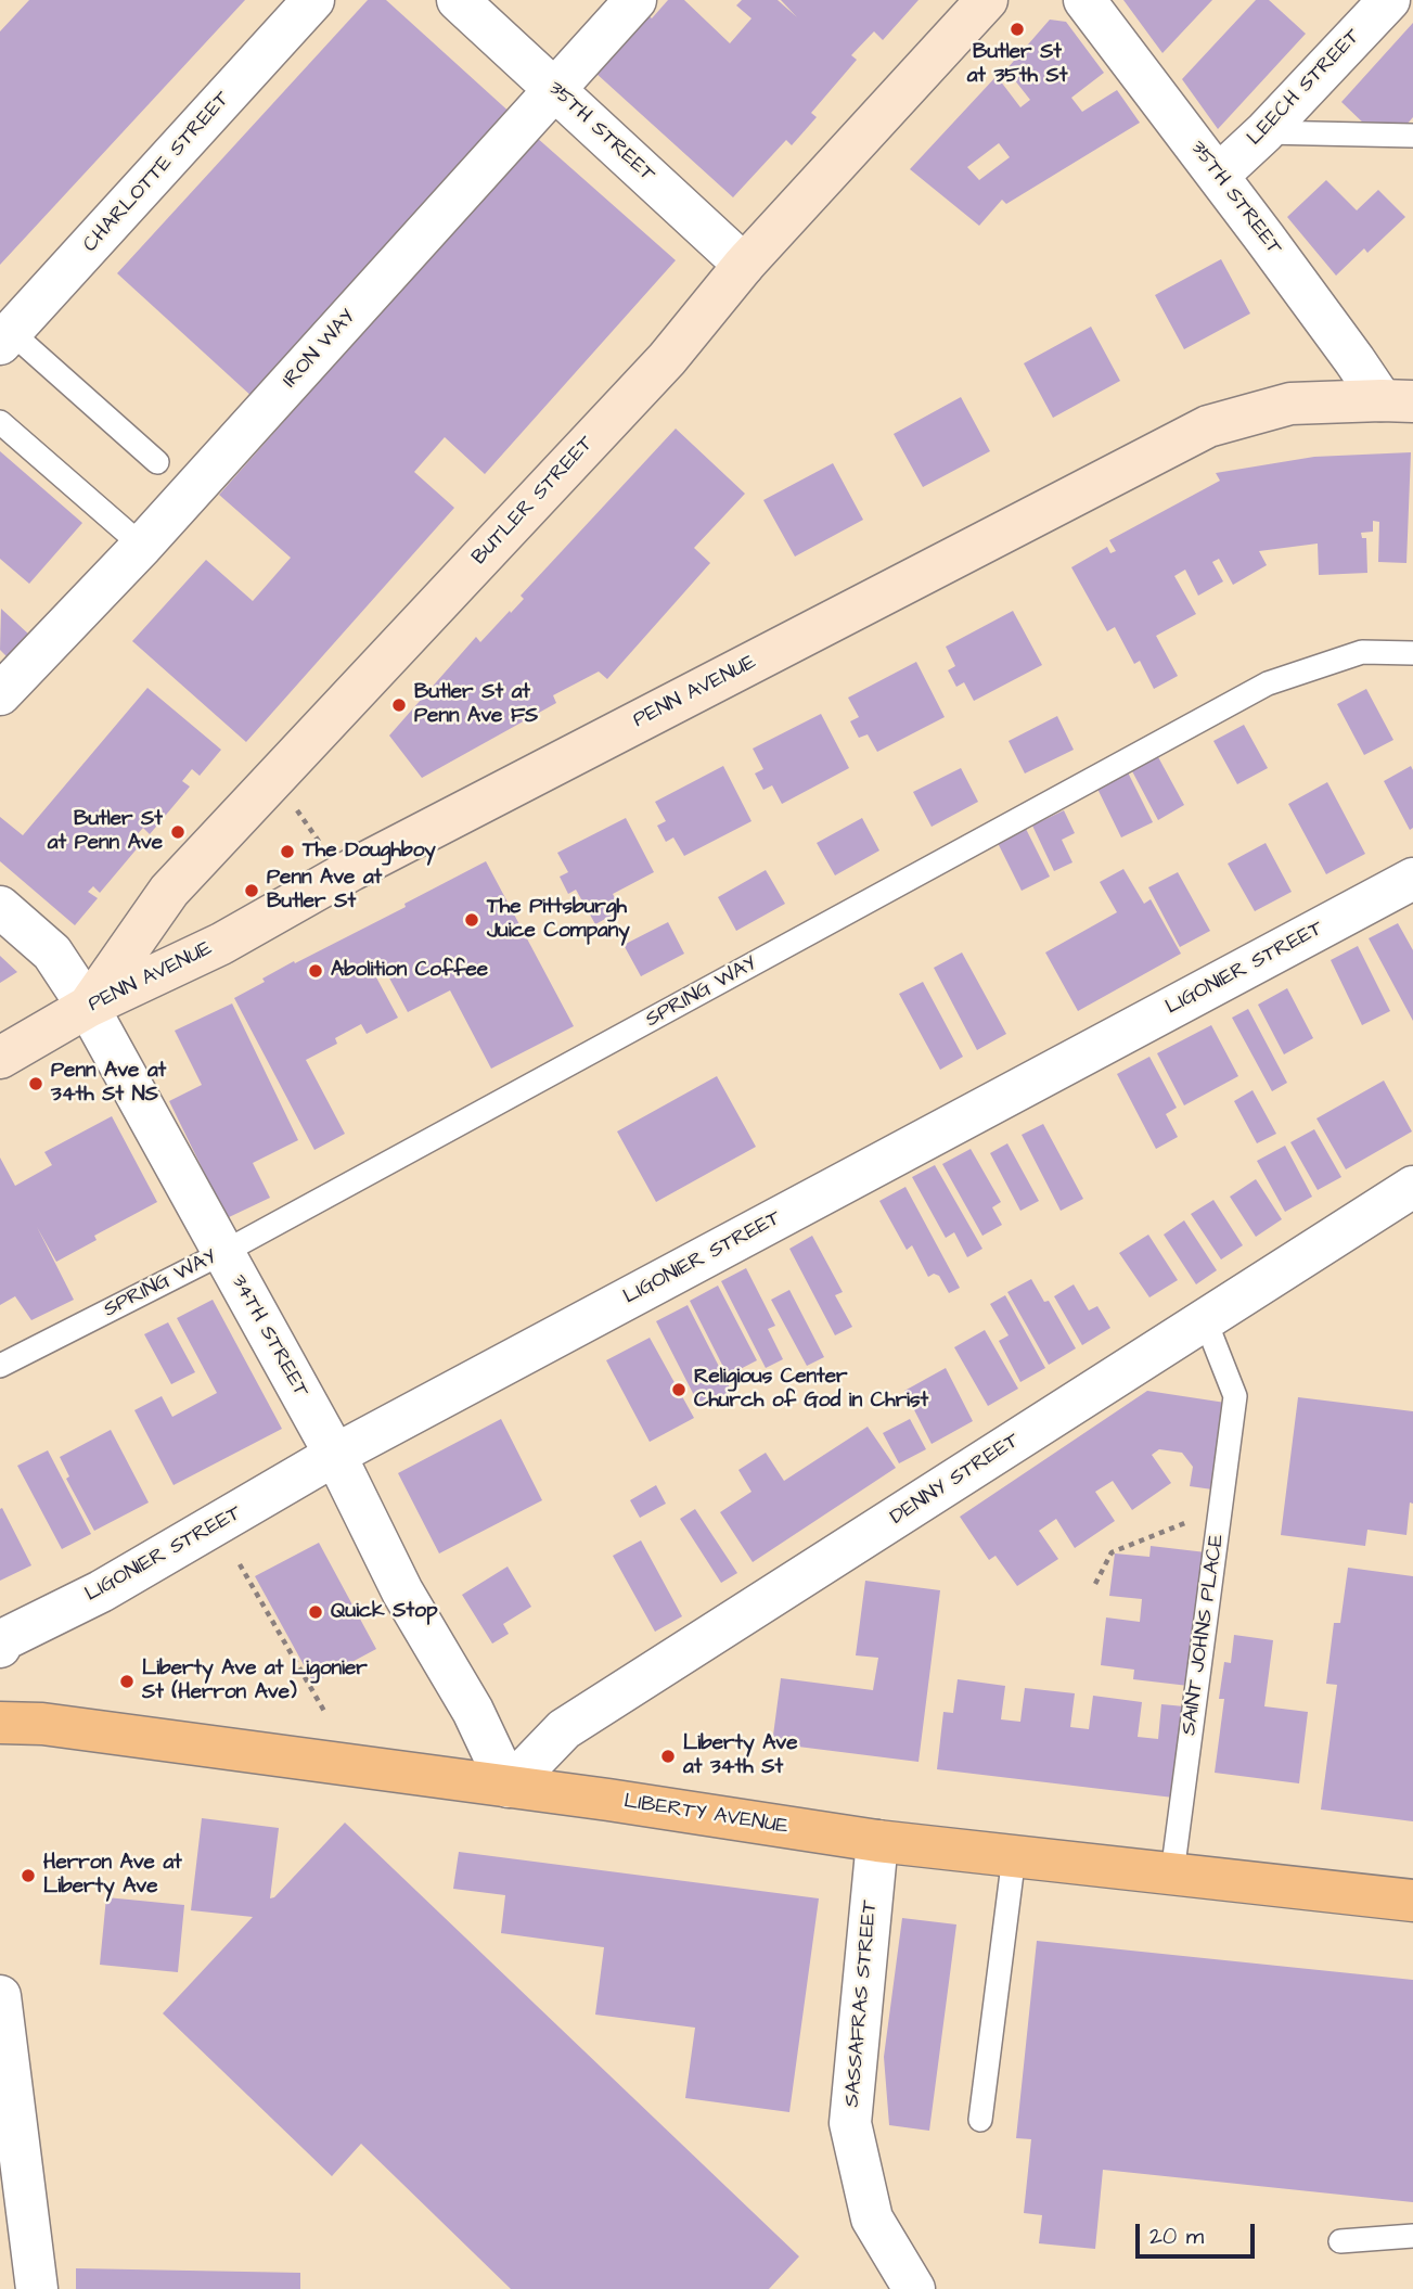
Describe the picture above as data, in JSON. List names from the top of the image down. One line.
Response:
{"streets":{"main road":["BUTLER STREET","PENN AVENUE","LIBERTY AVENUE"],"street":["LEECH STREET","35TH STREET","CHARLOTTE STREET","IRON WAY","LIGONIER STREET","34TH STREET","DENNY STREET","SASSAFRAS STREET"],"lane":["SPRING WAY","SAINT JOHNS PLACE"]},"crossings":[["LEECH STREET","35TH STREET"],["35TH STREET","IRON WAY"],["35TH STREET","BUTLER STREET"],["35TH STREET","PENN AVENUE"],["BUTLER STREET","PENN AVENUE"],["BUTLER STREET","34TH STREET"],["PENN AVENUE","34TH STREET"],["LIGONIER STREET","34TH STREET"],["SPRING WAY","34TH STREET"],["34TH STREET","DENNY STREET"],["34TH STREET","LIBERTY AVENUE"],["DENNY STREET","SAINT JOHNS PLACE"],["DENNY STREET","LIBERTY AVENUE"],["SAINT JOHNS PLACE","LIBERTY AVENUE"],["LIBERTY AVENUE","SASSAFRAS STREET"]],"places":["Butler St at 35th St","Butler St at Penn Ave FS","Butler St at Penn Ave","The Doughboy","Penn Ave at Butler St","The Pittsburgh Juice Company","Abolition Coffee","Penn Ave at 34th St NS","Religious Center Church of God in Christ","Quick Stop","Liberty Ave at Ligonier St (Herron Ave)","Liberty Ave at 34th St","Herron Ave at Liberty Ave"],"scale_bar":"20 m"}
